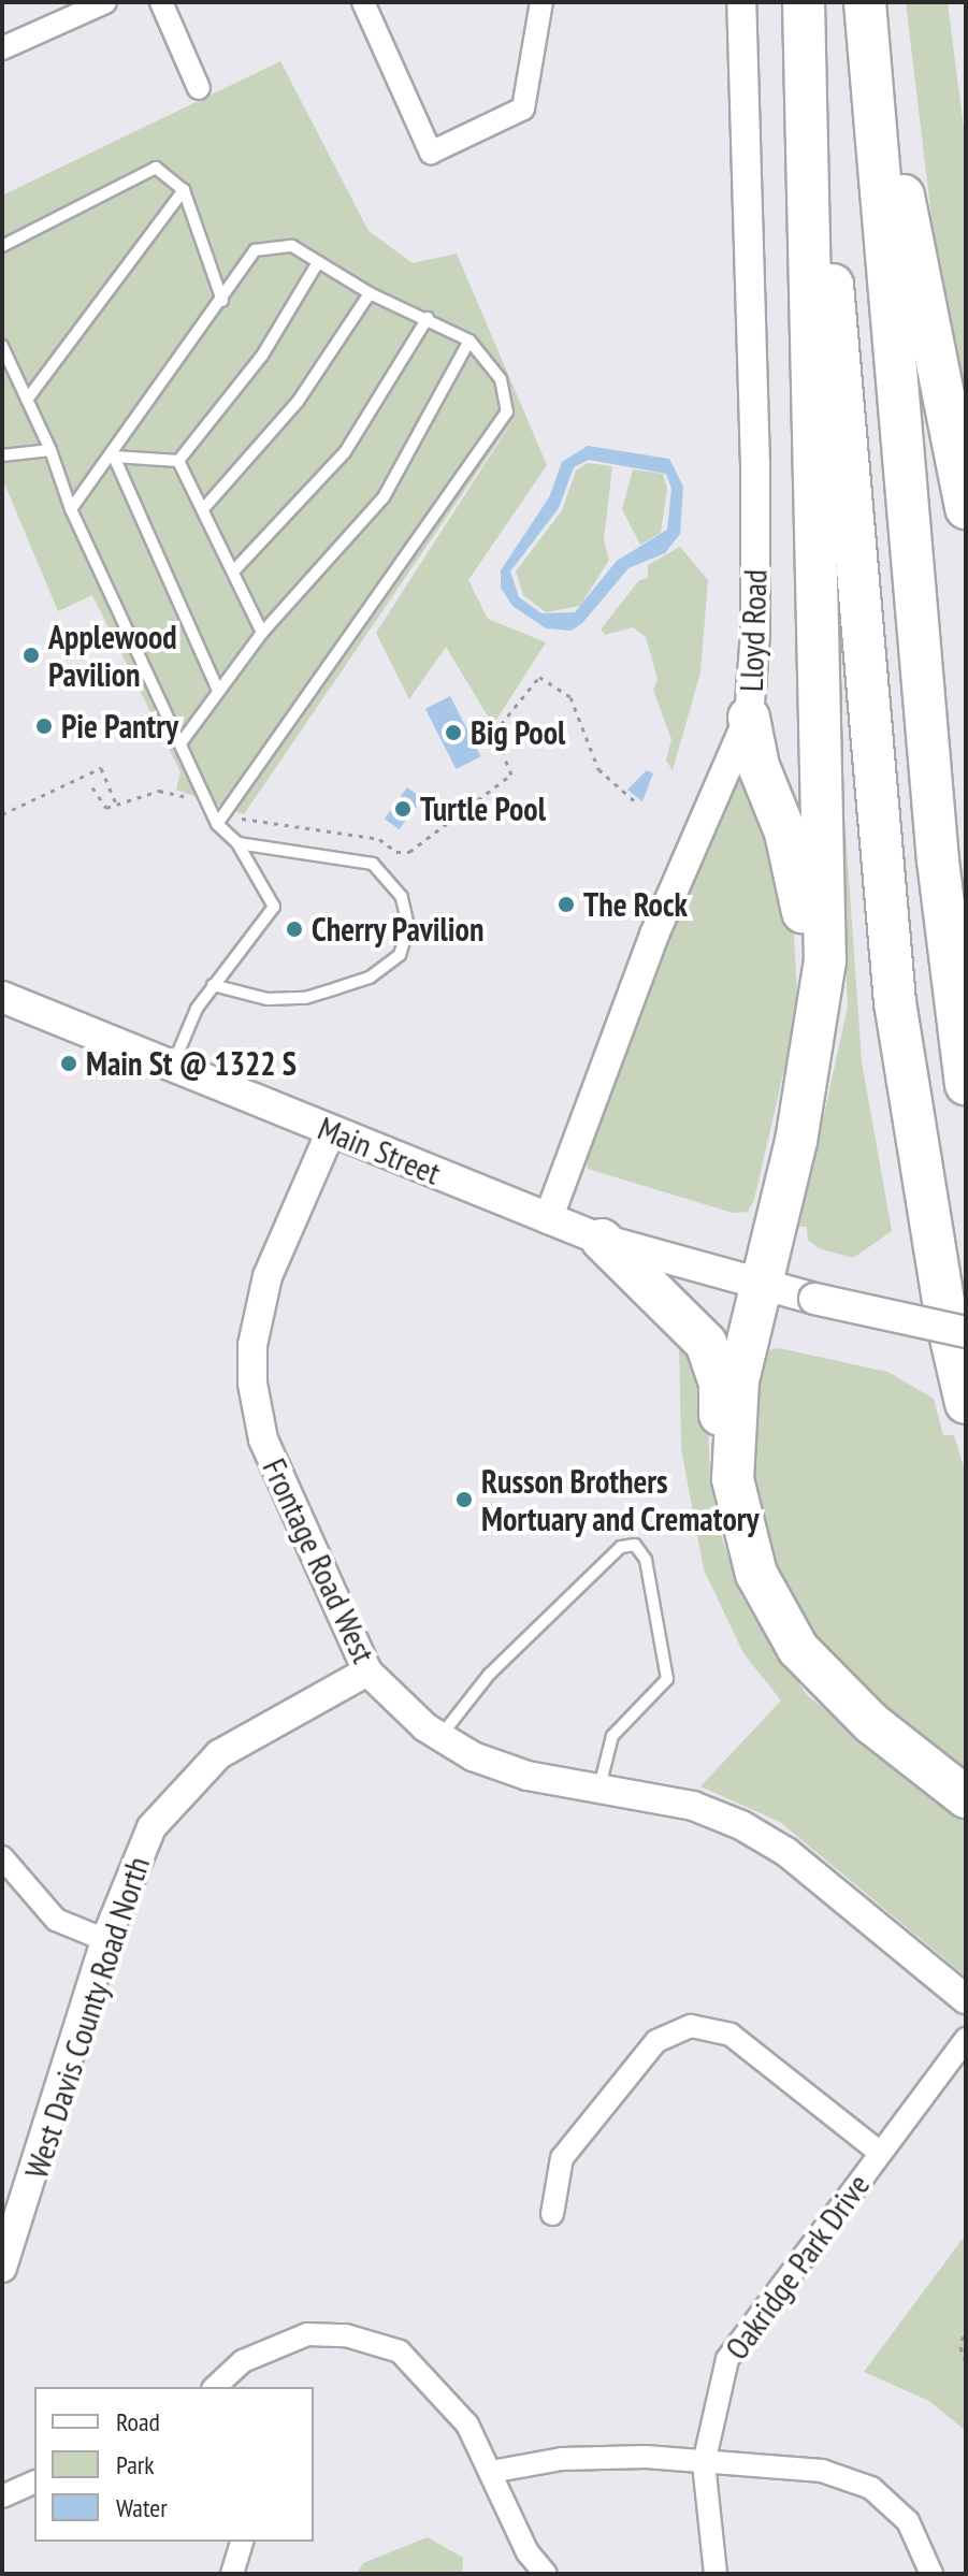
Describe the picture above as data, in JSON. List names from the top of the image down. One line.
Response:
{"streets":{"main road":["Main Street"],"street":["Lloyd Road","Frontage Road West","West Davis County Road North","Oakridge Park Drive"]},"crossings":[["Lloyd Road","Main Street"],["Main Street","Frontage Road West"],["Frontage Road West","West Davis County Road North"]],"places":["Applewood Pavilion","Pie Pantry","Big Pool","Turtle Pool","The Rock","Cherry Pavilion","Main St @ 1322 S","Russon Brothers Mortuary and Crematory"],"legend":["Road","Park","Water"]}
